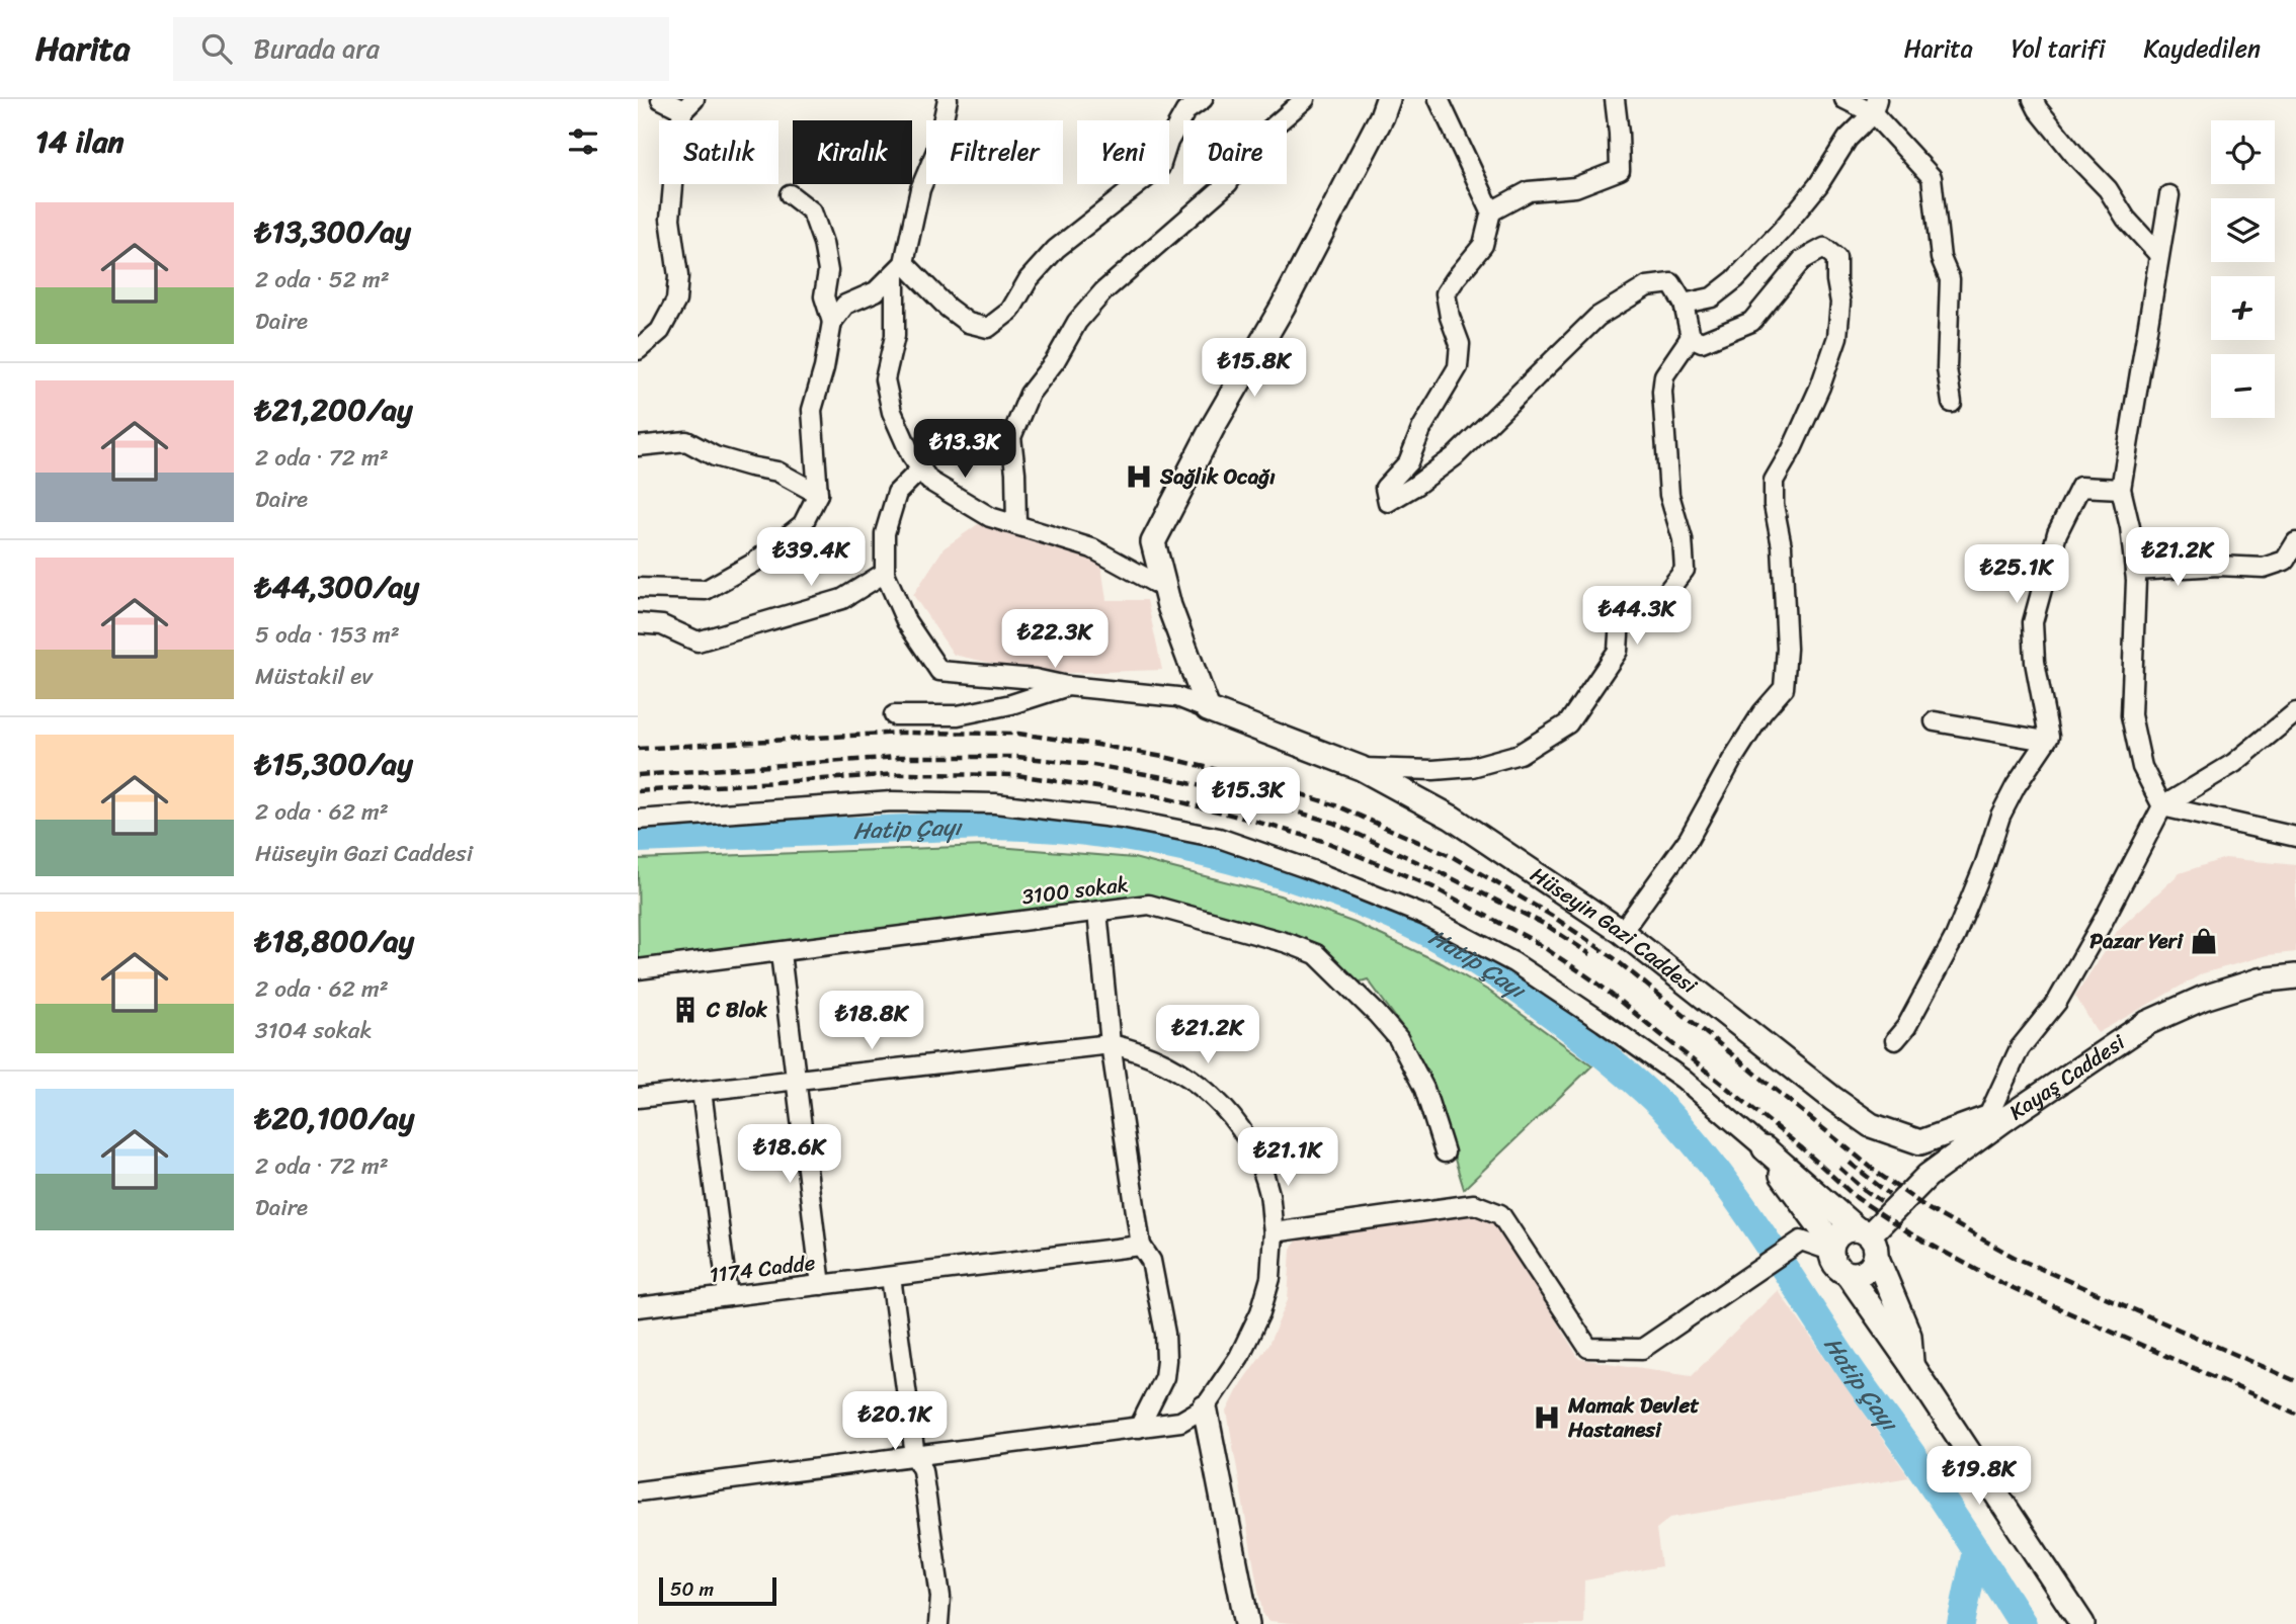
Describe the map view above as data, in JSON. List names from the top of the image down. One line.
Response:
{"streets":{"street":["3100 sokak","Hüseyin Gazi Caddesi","Kayaş Caddesi","1174 Cadde"]},"crossings":[["Hüseyin Gazi Caddesi","Kayaş Caddesi"]],"water":["Hatip Çayı"],"places":{"hospital":["Sağlık Ocağı","Mamak Devlet Hastanesi"],"shop":["Pazar Yeri"],"building":["C Blok"]},"scale_bar":"50 m","page":{"header":"Harita","search":"Burada ara","nav":["Harita","Yol tarifi","Kaydedilen"],"heading":"14 ilan","map_buttons":["+","−"],"chip":["Satılık","Kiralık","Filtreler","Yeni","Daire"],"list":[{"name":"₺13,300/ay","note":"2 oda · 52 m² · Daire"},{"name":"₺21,200/ay","note":"2 oda · 72 m² · Daire"},{"name":"₺44,300/ay","note":"5 oda · 153 m² · Müstakil ev"},{"name":"₺15,300/ay","note":"2 oda · 62 m² · Hüseyin Gazi Caddesi"},{"name":"₺18,800/ay","note":"2 oda · 62 m² · 3104 sokak"},{"name":"₺20,100/ay","note":"2 oda · 72 m² · Daire"}],"price":["₺15.8K","₺13.3K","₺39.4K","₺21.2K","₺25.1K","₺44.3K","₺22.3K","₺15.3K","₺18.8K","₺21.2K","₺18.6K","₺21.1K","₺20.1K","₺19.8K"],"scale":"50 m"}}
